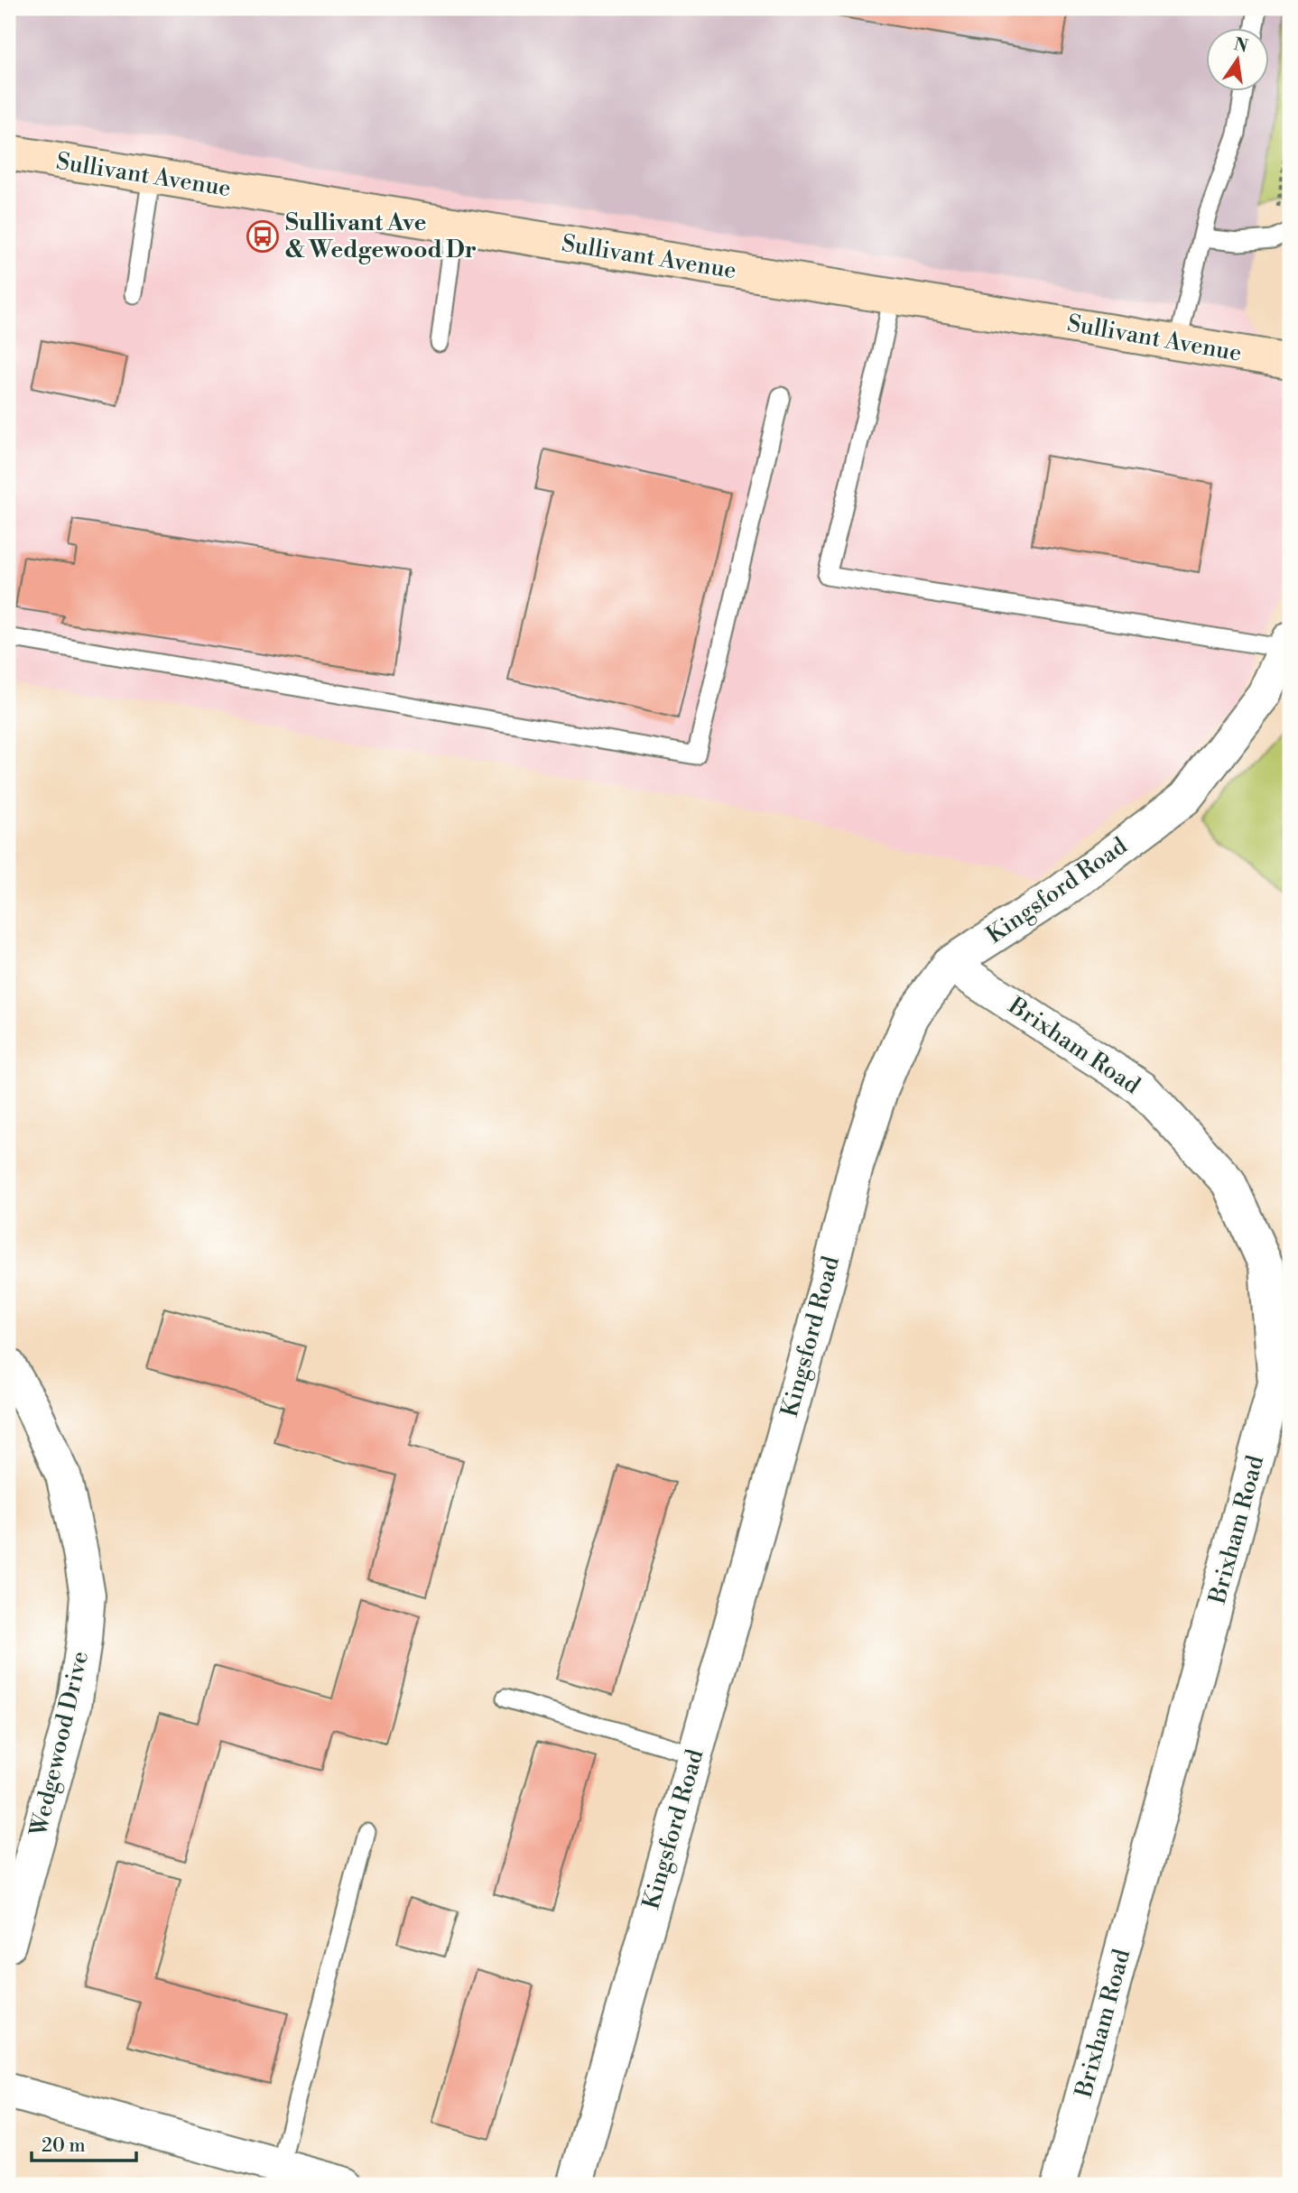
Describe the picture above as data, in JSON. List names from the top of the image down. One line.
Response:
{"streets":{"main road":["Sullivant Avenue"],"street":["Kingsford Road","Brixham Road","Wedgewood Drive"]},"crossings":[["Kingsford Road","Brixham Road"]],"places":{"bus stop":["Sullivant Ave & Wedgewood Dr"]},"scale_bar":"20 m","north":"top"}
